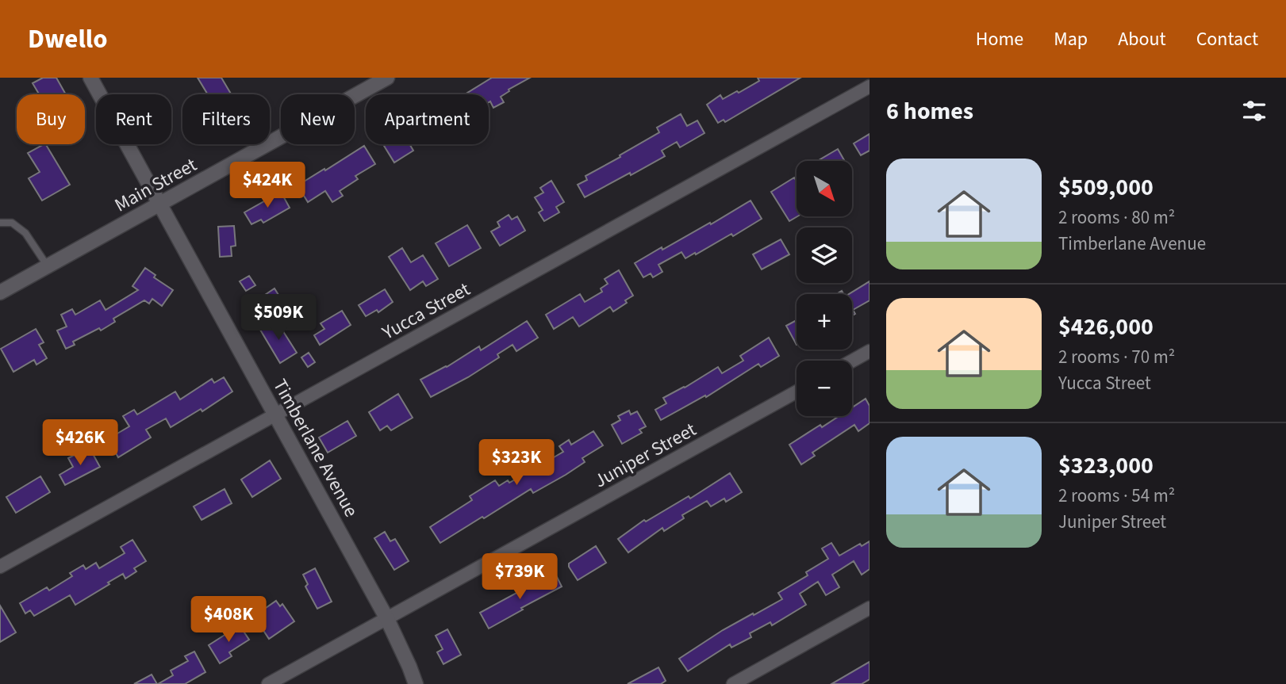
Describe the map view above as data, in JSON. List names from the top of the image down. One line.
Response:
{"streets":{"street":["Main Street","Yucca Street","Timberlane Avenue","Juniper Street"]},"crossings":[["Main Street","Timberlane Avenue"],["Yucca Street","Timberlane Avenue"],["Timberlane Avenue","Juniper Street"]],"north":"bottom right","page":{"header":"Dwello","nav":["Home","Map","About","Contact"],"heading":"6 homes","chip":["Buy","Rent","Filters","New","Apartment"],"list":[{"name":"$509,000","note":"2 rooms · 80 m² · Timberlane Avenue"},{"name":"$426,000","note":"2 rooms · 70 m² · Yucca Street"},{"name":"$323,000","note":"2 rooms · 54 m² · Juniper Street"}],"map_buttons":["+","−"],"price":["$424K","$509K","$426K","$323K","$739K","$408K"]}}
